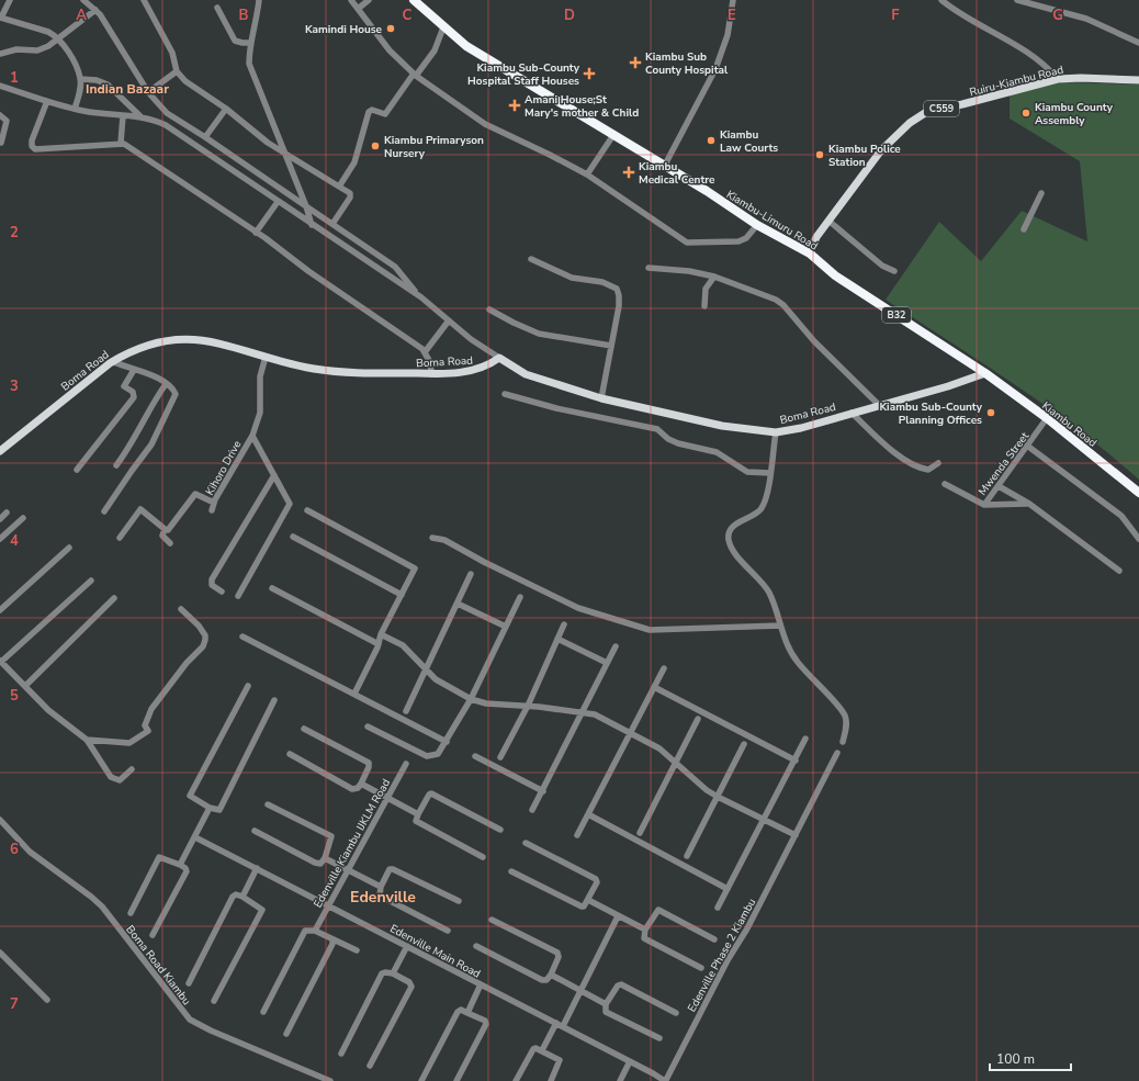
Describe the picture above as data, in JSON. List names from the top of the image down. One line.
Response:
{"streets":{"highway":["Kiambu-Limuru Road","B32","Kiambu Road"],"main road":["Ruiru-Kiambu Road","C559","Boma Road"],"street":["Mwenda Street","Kihoro Drive","Edenville Kiambu IJKLM Road","Edenville Main Road","Edenville Phase 2 Kiambu","Boma Road Kiambu"]},"crossings":[["Ruiru-Kiambu Road","Kiambu-Limuru Road"],["Kiambu-Limuru Road","Boma Road"],["Kiambu-Limuru Road","Kiambu Road"],["Boma Road","Kiambu Road"],["Boma Road","Kihoro Drive"],["Kiambu Road","Mwenda Street"],["Edenville Kiambu IJKLM Road","Edenville Main Road"],["Edenville Main Road","Edenville Phase 2 Kiambu"]],"districts":["Indian Bazaar","Edenville"],"places":{"other":["Kamindi House","Kiambu County Assembly","Kiambu Law Courts","Kiambu Primaryson Nursery","Kiambu Police Station","Kiambu Sub-County Planning Offices"],"health":["Kiambu Sub County Hospital","Kiambu Sub-County Hospital Staff Houses","Amani House;St Mary's mother & Child","Kiambu Medical Centre"]},"scale_bar":"100 m","grid":{"columns":["A","B","C","D","E","F","G"],"rows":["1","2","3","4","5","6","7"]}}
